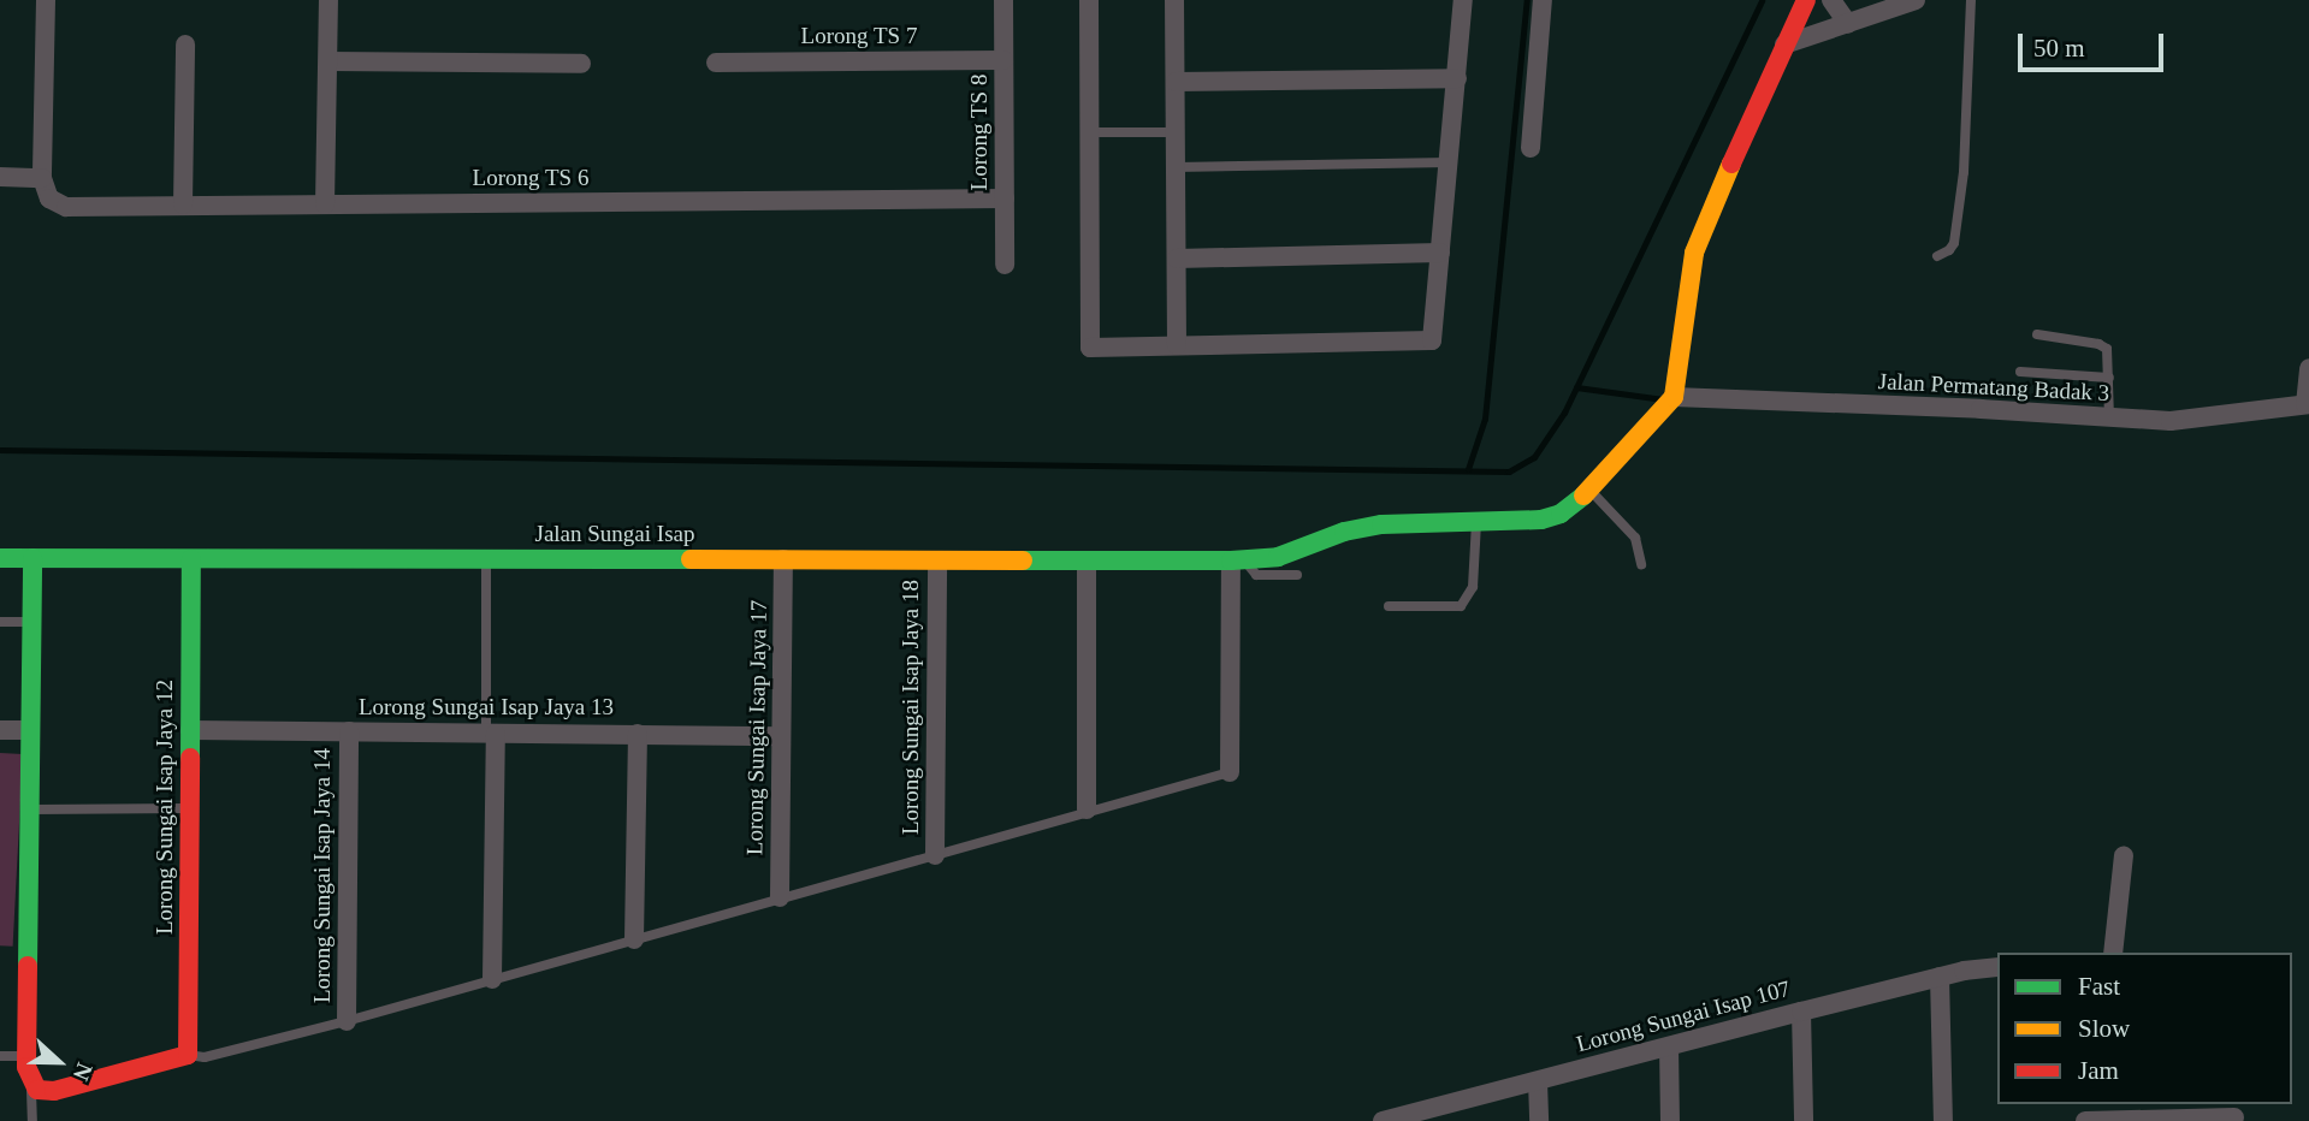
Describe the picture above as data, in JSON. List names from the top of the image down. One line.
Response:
{"streets":{"street":["Lorong TS 7","Lorong TS 8","Lorong TS 6","Jalan Permatang Badak 3","Jalan Sungai Isap","Lorong Sungai Isap Jaya 13","Lorong Sungai Isap Jaya 18","Lorong Sungai Isap Jaya 17","Lorong Sungai Isap Jaya 12","Lorong Sungai Isap Jaya 14","Lorong Sungai Isap 107"]},"crossings":[["Lorong TS 7","Lorong TS 8"],["Lorong TS 8","Lorong TS 6"],["Jalan Permatang Badak 3","Jalan Sungai Isap"],["Jalan Sungai Isap","Lorong Sungai Isap Jaya 18"],["Jalan Sungai Isap","Lorong Sungai Isap Jaya 17"],["Jalan Sungai Isap","Lorong Sungai Isap Jaya 12"],["Lorong Sungai Isap Jaya 13","Lorong Sungai Isap Jaya 17"],["Lorong Sungai Isap Jaya 13","Lorong Sungai Isap Jaya 12"],["Lorong Sungai Isap Jaya 13","Lorong Sungai Isap Jaya 14"]],"legend":["Fast","Slow","Jam"],"scale_bar":"50 m","north":"right"}
